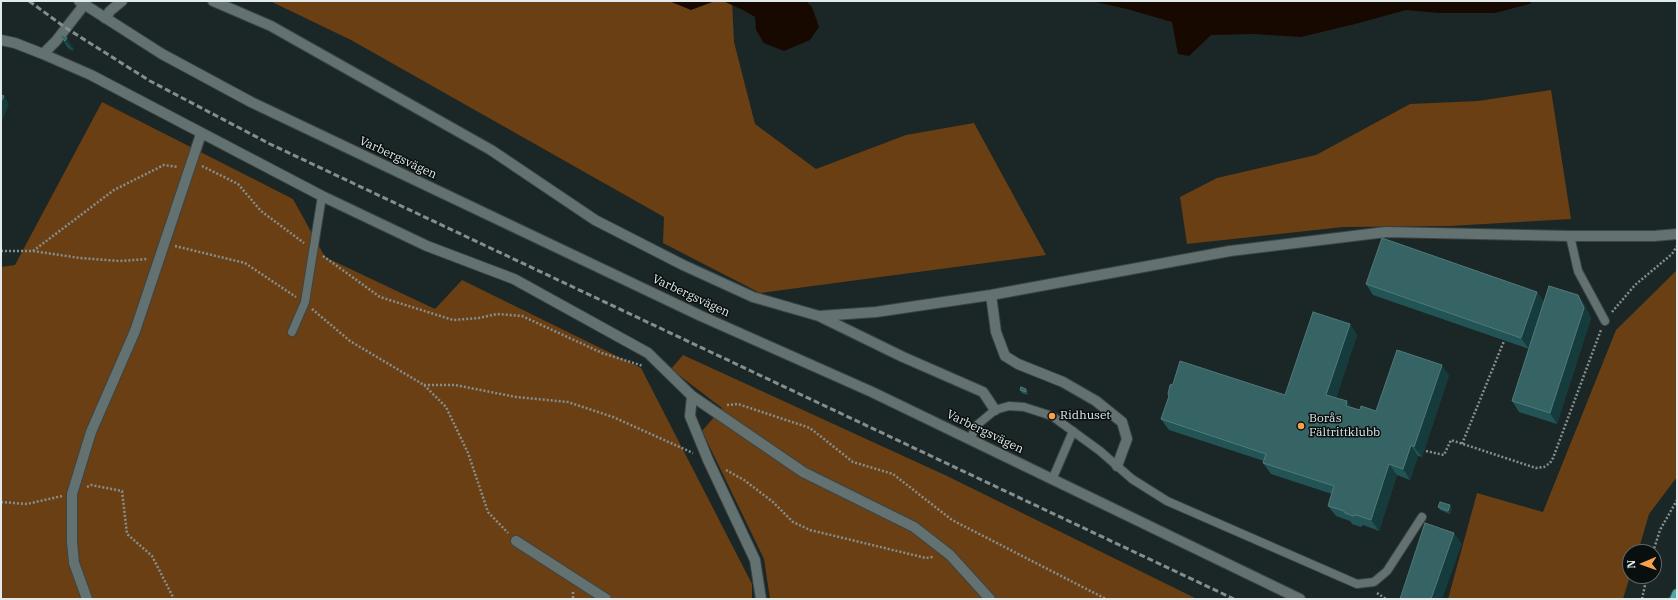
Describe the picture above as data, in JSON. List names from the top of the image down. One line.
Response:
{"streets":{"street":["Varbergsvägen"]},"places":["Ridhuset","Borås Fältrittklubb"],"north":"left"}
